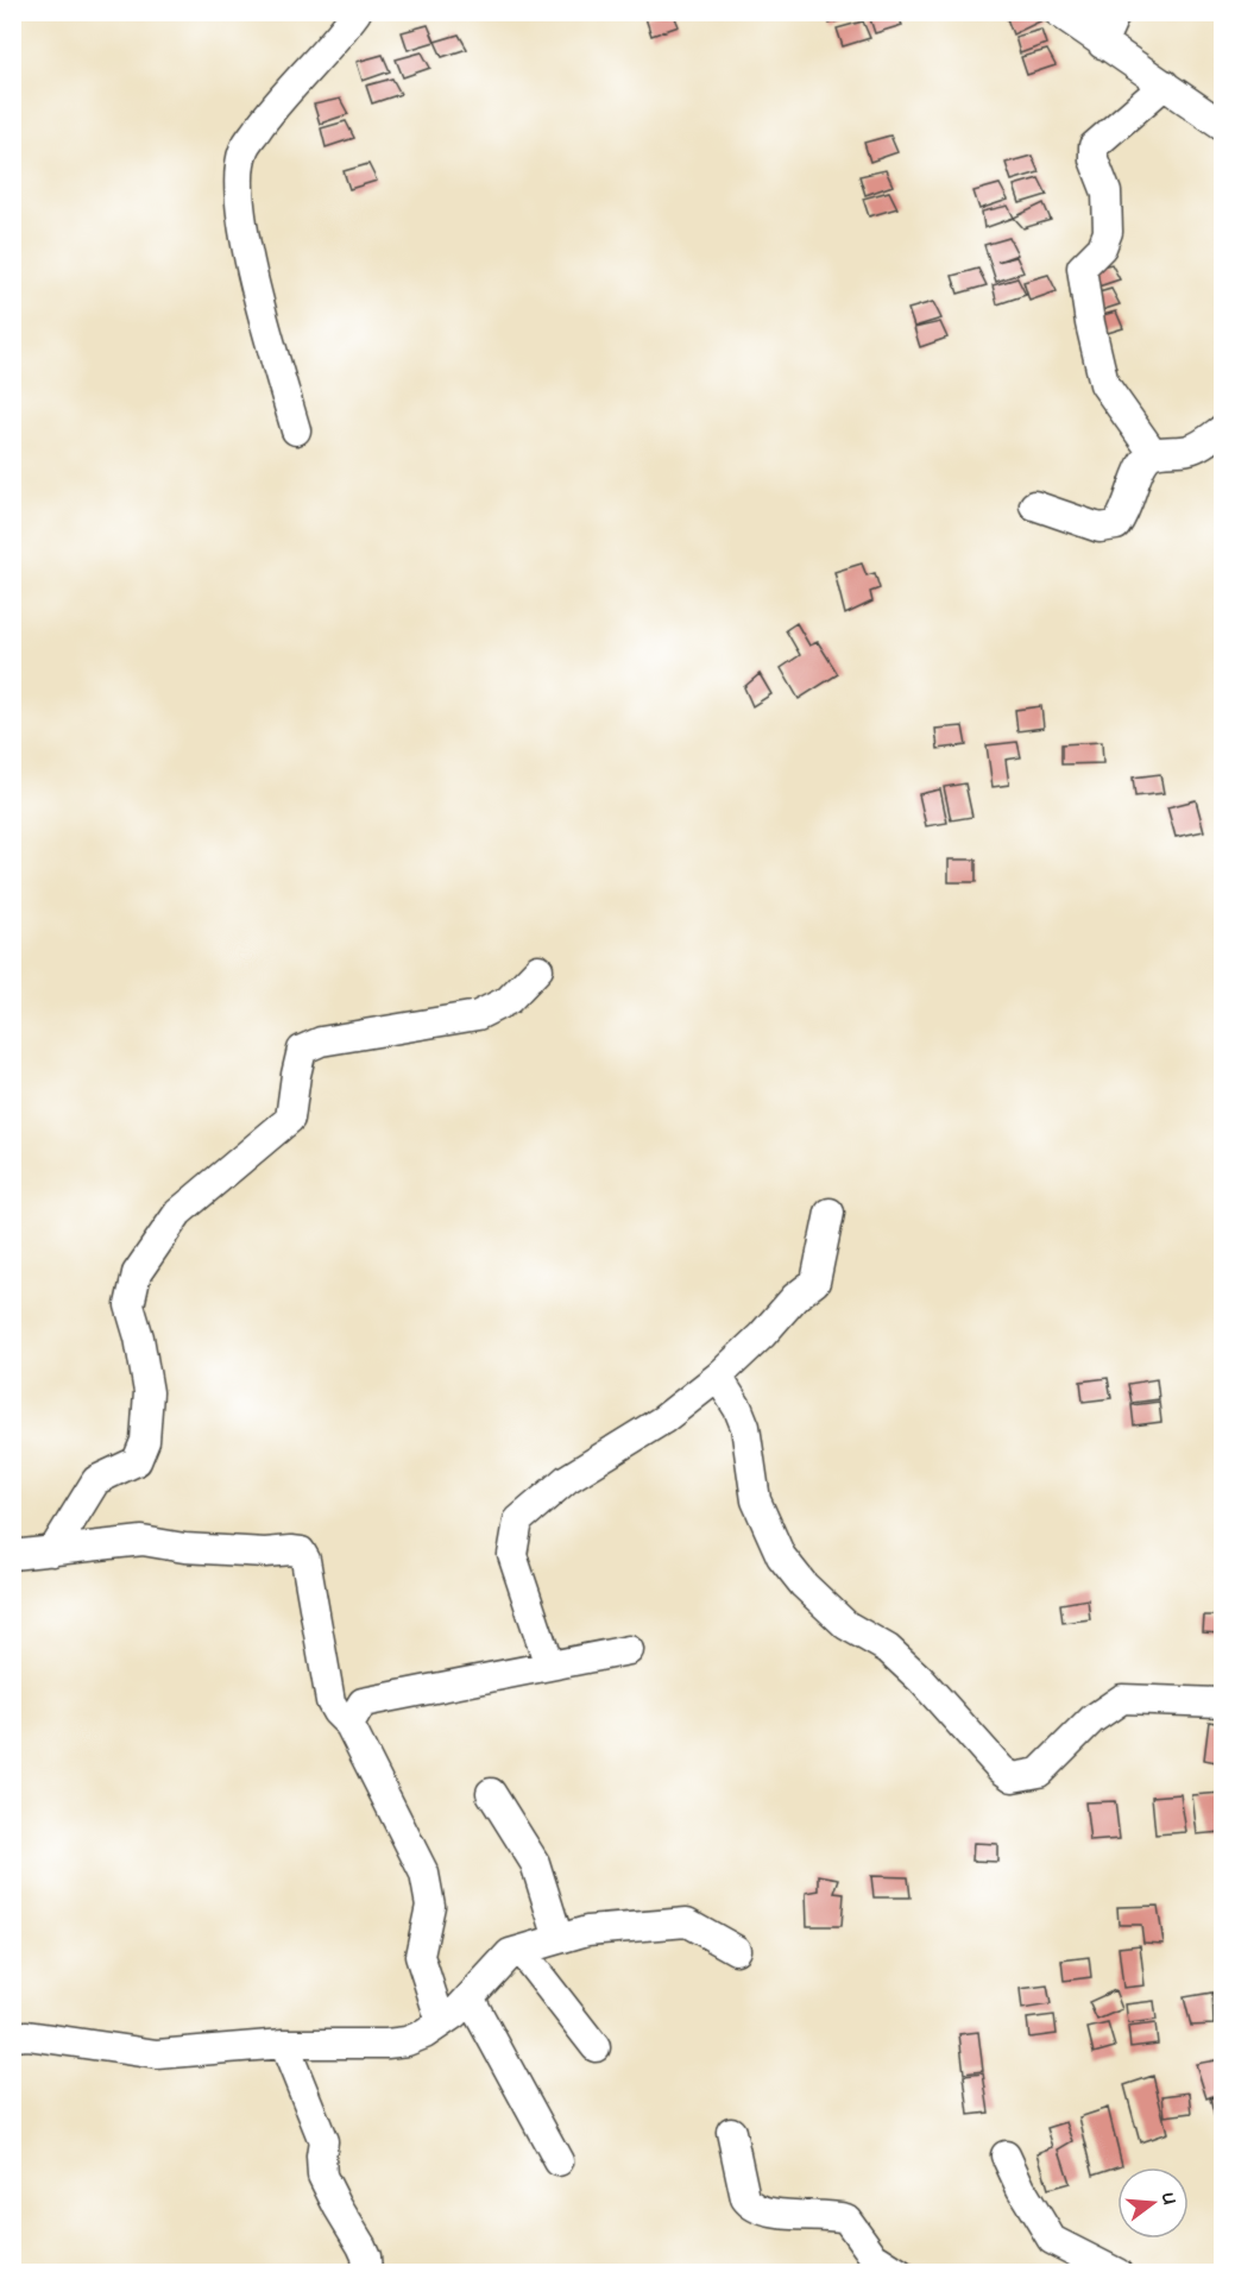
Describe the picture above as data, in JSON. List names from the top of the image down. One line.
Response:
{"north":"right"}
